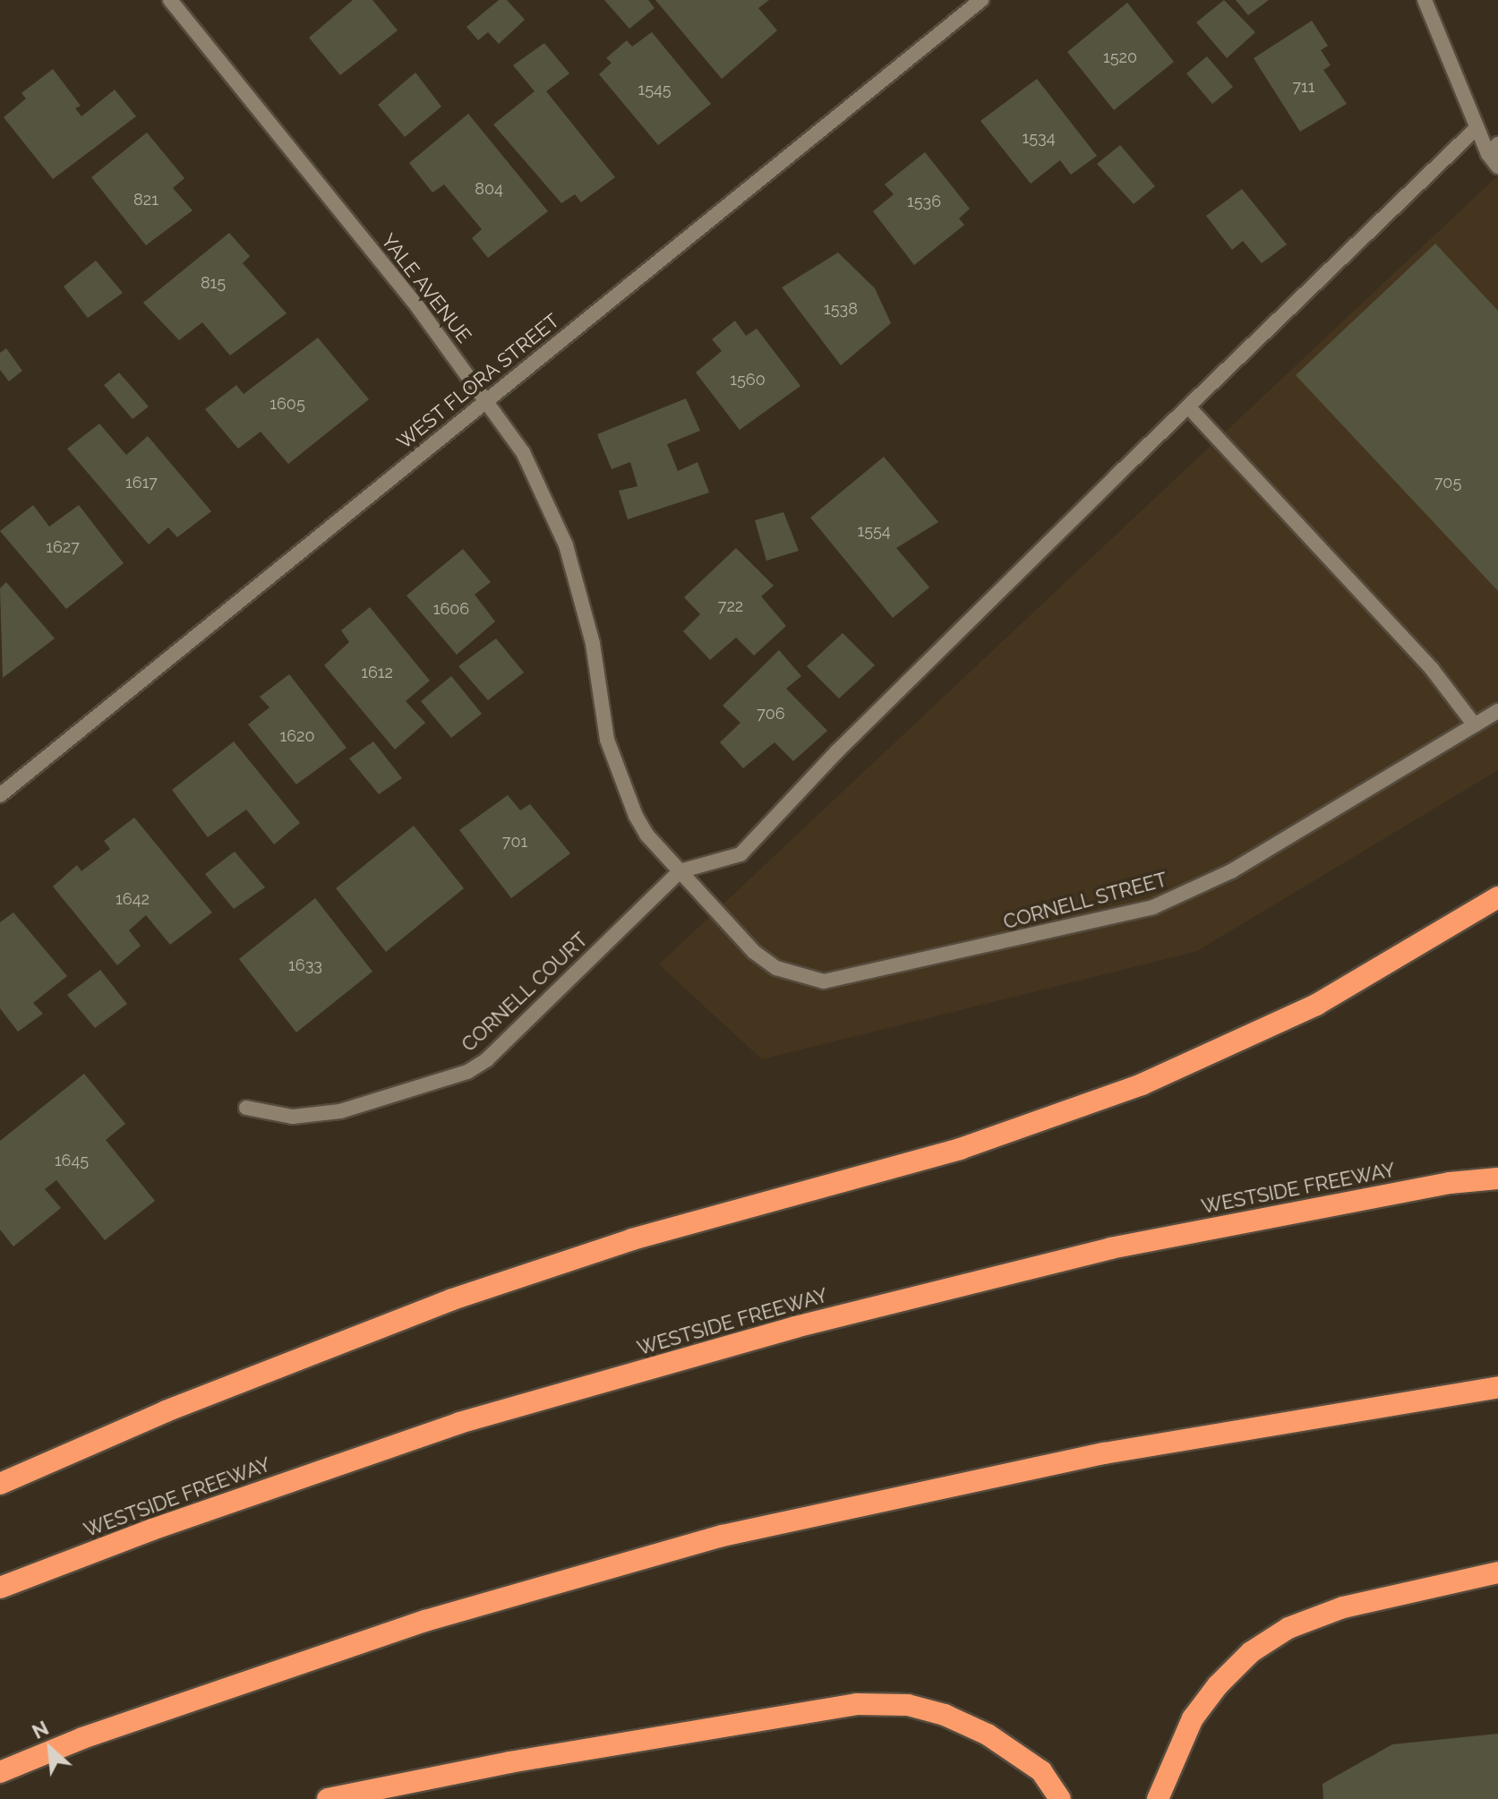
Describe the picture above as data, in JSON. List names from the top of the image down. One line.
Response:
{"streets":{"highway":["WESTSIDE FREEWAY"],"street":["YALE AVENUE","WEST FLORA STREET","CORNELL STREET","CORNELL COURT"]},"crossings":[["YALE AVENUE","WEST FLORA STREET"],["YALE AVENUE","CORNELL STREET"],["YALE AVENUE","CORNELL COURT"],["CORNELL STREET","CORNELL COURT"]],"house_numbers":["1520","711","1545","1534","804","821","1536","815","1538","1560","1605","1617","705","1554","1627","722","1606","1612","706","1620","701","1642","1633","1645"],"north":"top left"}
